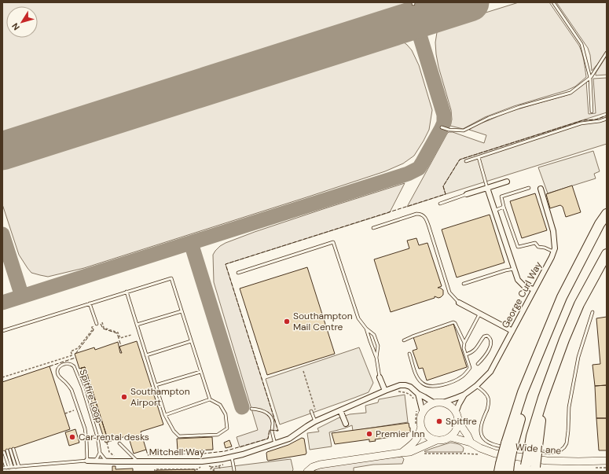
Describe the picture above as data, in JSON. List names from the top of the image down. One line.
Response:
{"streets":{"street":["George Curl Way","Wide Lane","Mitchell Way"],"lane":["Spitfire Loop"]},"crossings":[["George Curl Way","Wide Lane"],["George Curl Way","Mitchell Way"],["Spitfire Loop","Mitchell Way"],["Wide Lane","Mitchell Way"]],"places":["Southampton Mail Centre","Southampton Airport","Spitfire","Premier Inn","Car rental desks"],"north":"bottom left"}
